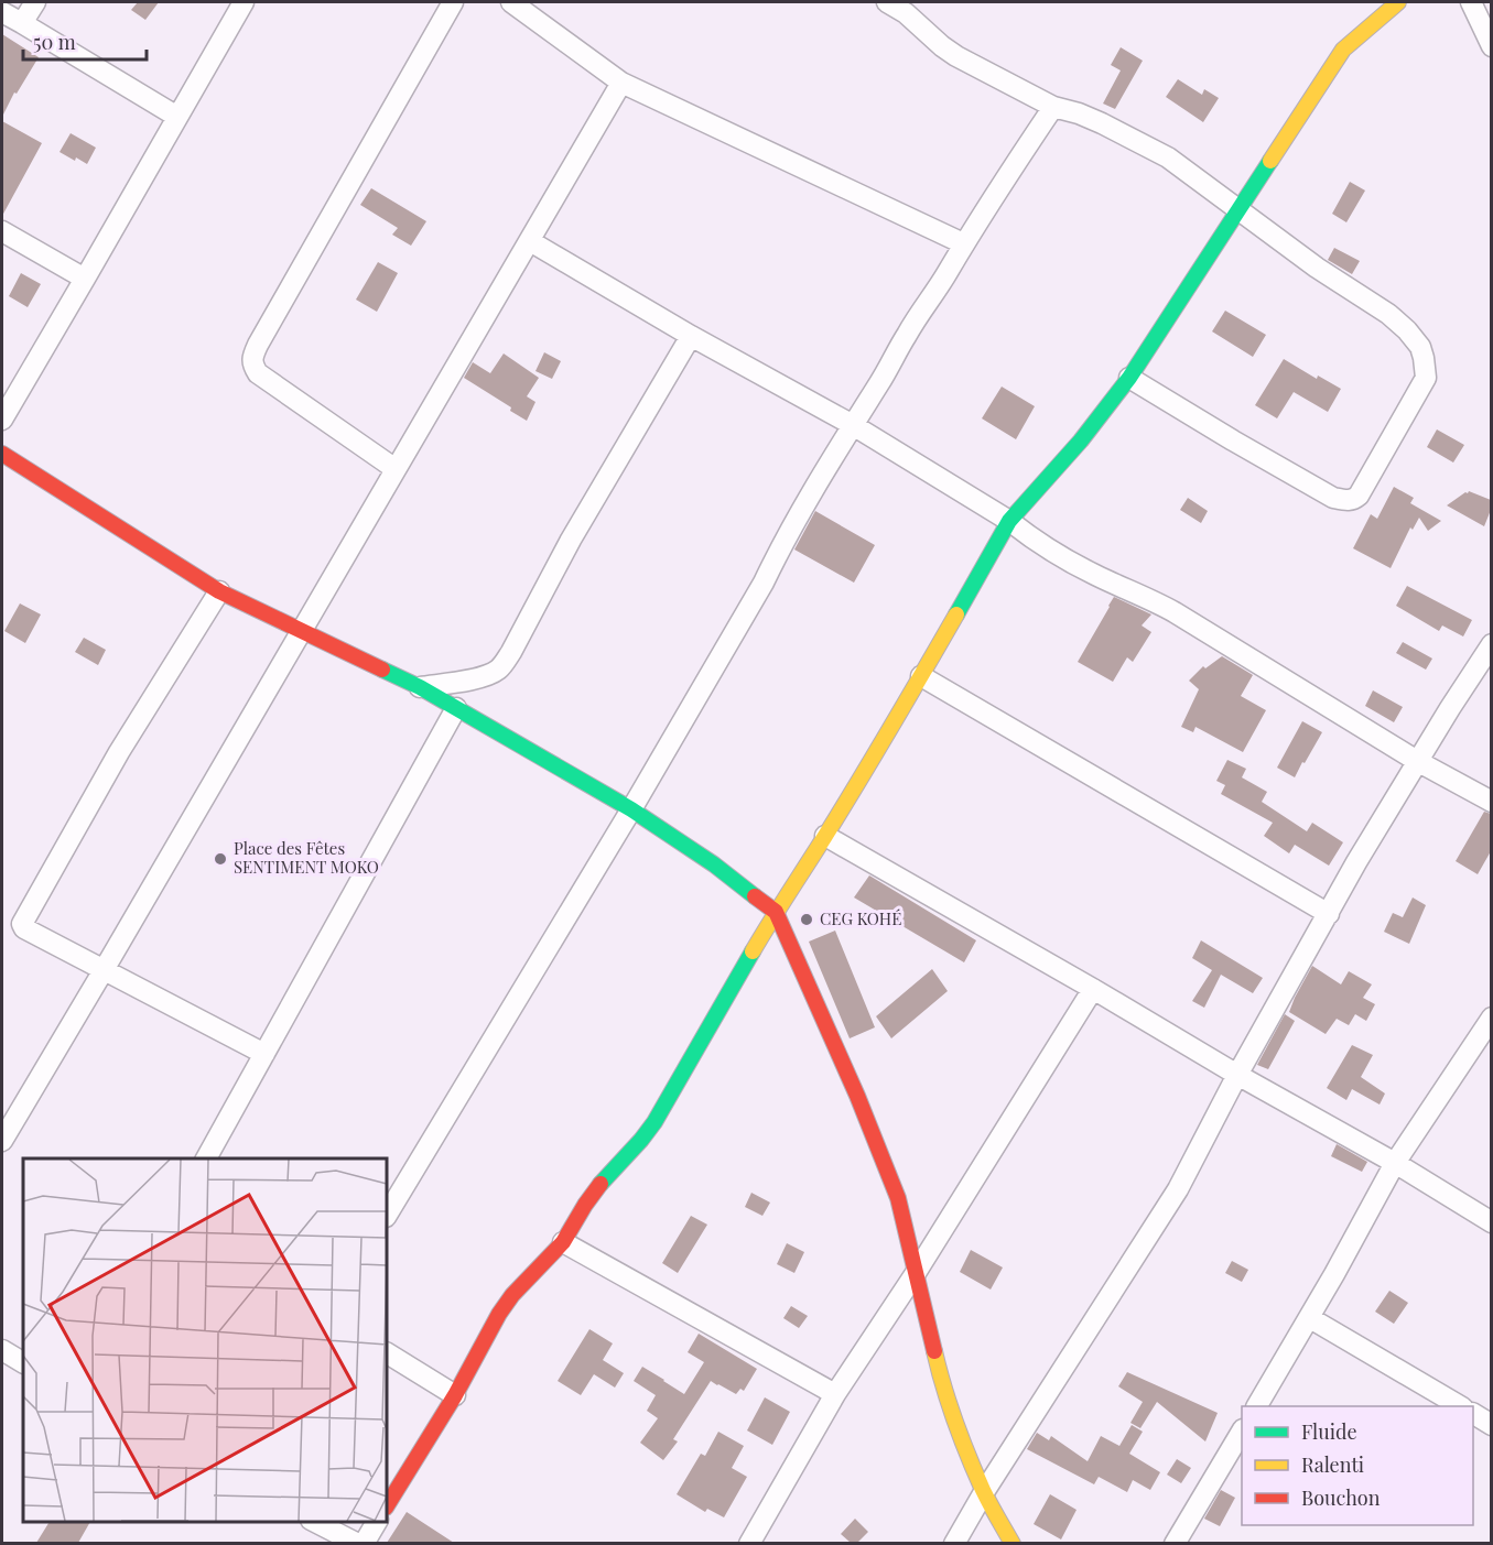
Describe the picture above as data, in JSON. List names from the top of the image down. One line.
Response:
{"places":["Place des Fêtes SENTIMENT MOKO","CEG KOHÉ"],"legend":["Fluide","Ralenti","Bouchon"],"scale_bar":"50 m"}
